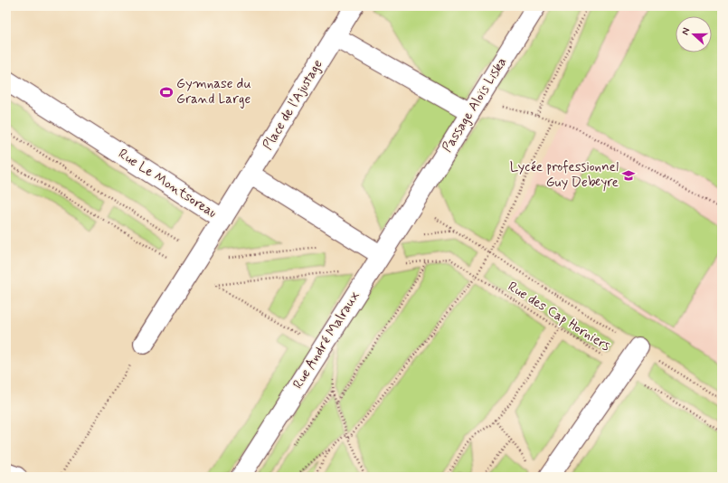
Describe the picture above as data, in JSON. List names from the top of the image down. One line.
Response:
{"streets":{"street":["Place de l'Ajustage","Passage Aloïs Liska","Rue Le Montsoreau","Rue André Malraux"],"path":["Rue des Cap Horniers"]},"crossings":[["Place de l'Ajustage","Rue Le Montsoreau"],["Passage Aloïs Liska","Rue des Cap Horniers"],["Passage Aloïs Liska","Rue André Malraux"],["Rue des Cap Horniers","Rue André Malraux"]],"places":{"sports":["Gymnase du Grand Large"],"school or university":["Lycée professionnel Guy Debeyre"]},"north":"left"}
